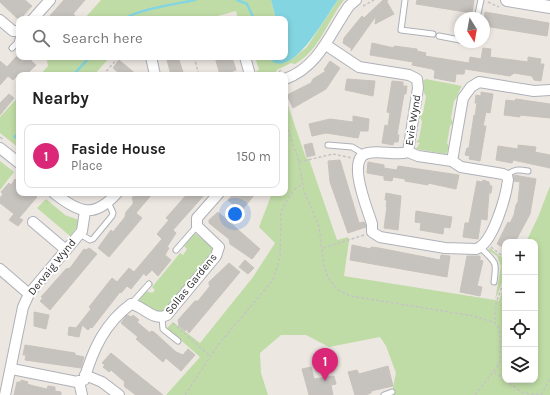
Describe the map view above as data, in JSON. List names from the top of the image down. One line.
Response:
{"streets":{"street":["Evie Wynd","Dervaig Wynd","Sollas Gardens"]},"north":"bottom","page":{"search":"Search here","heading":"Nearby","list":[{"mark":"1","name":"Faside House","note":"Place","value":"150 m"}],"map_buttons":["+","−"],"pins":"1"}}
